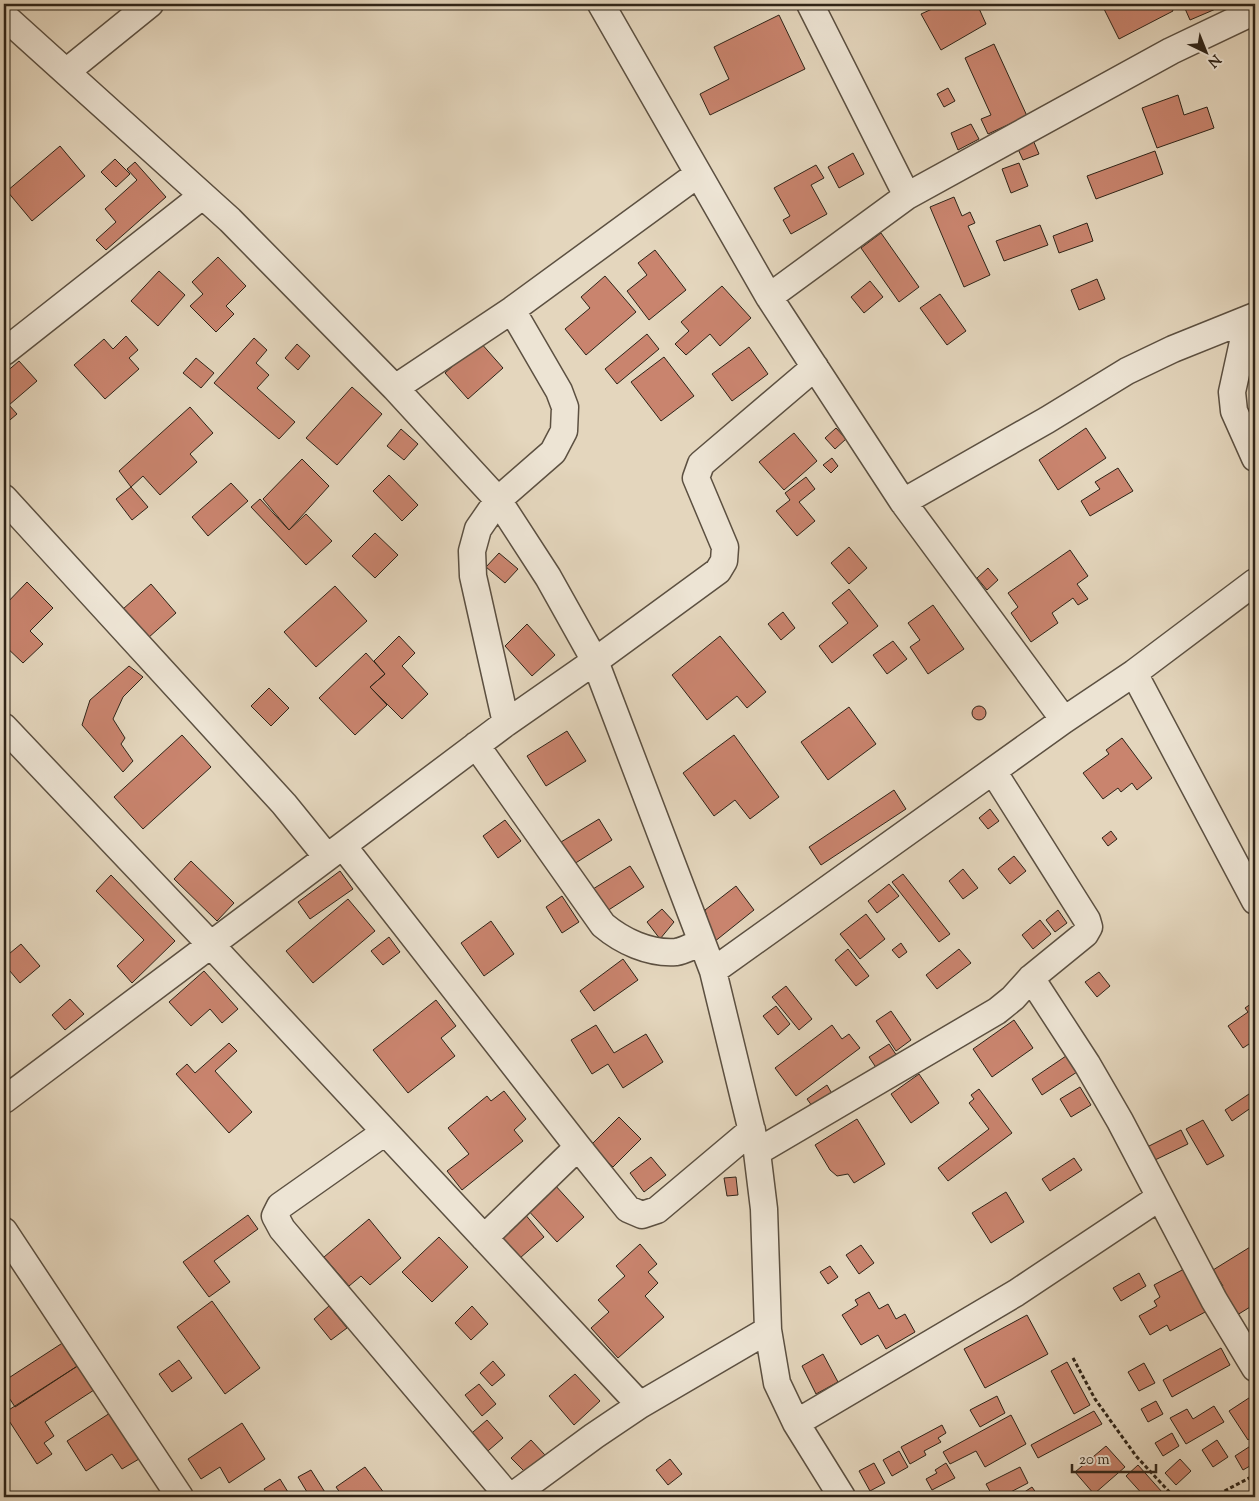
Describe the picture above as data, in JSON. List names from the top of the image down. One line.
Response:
{"scale_bar":"20 m","north":"bottom right"}
